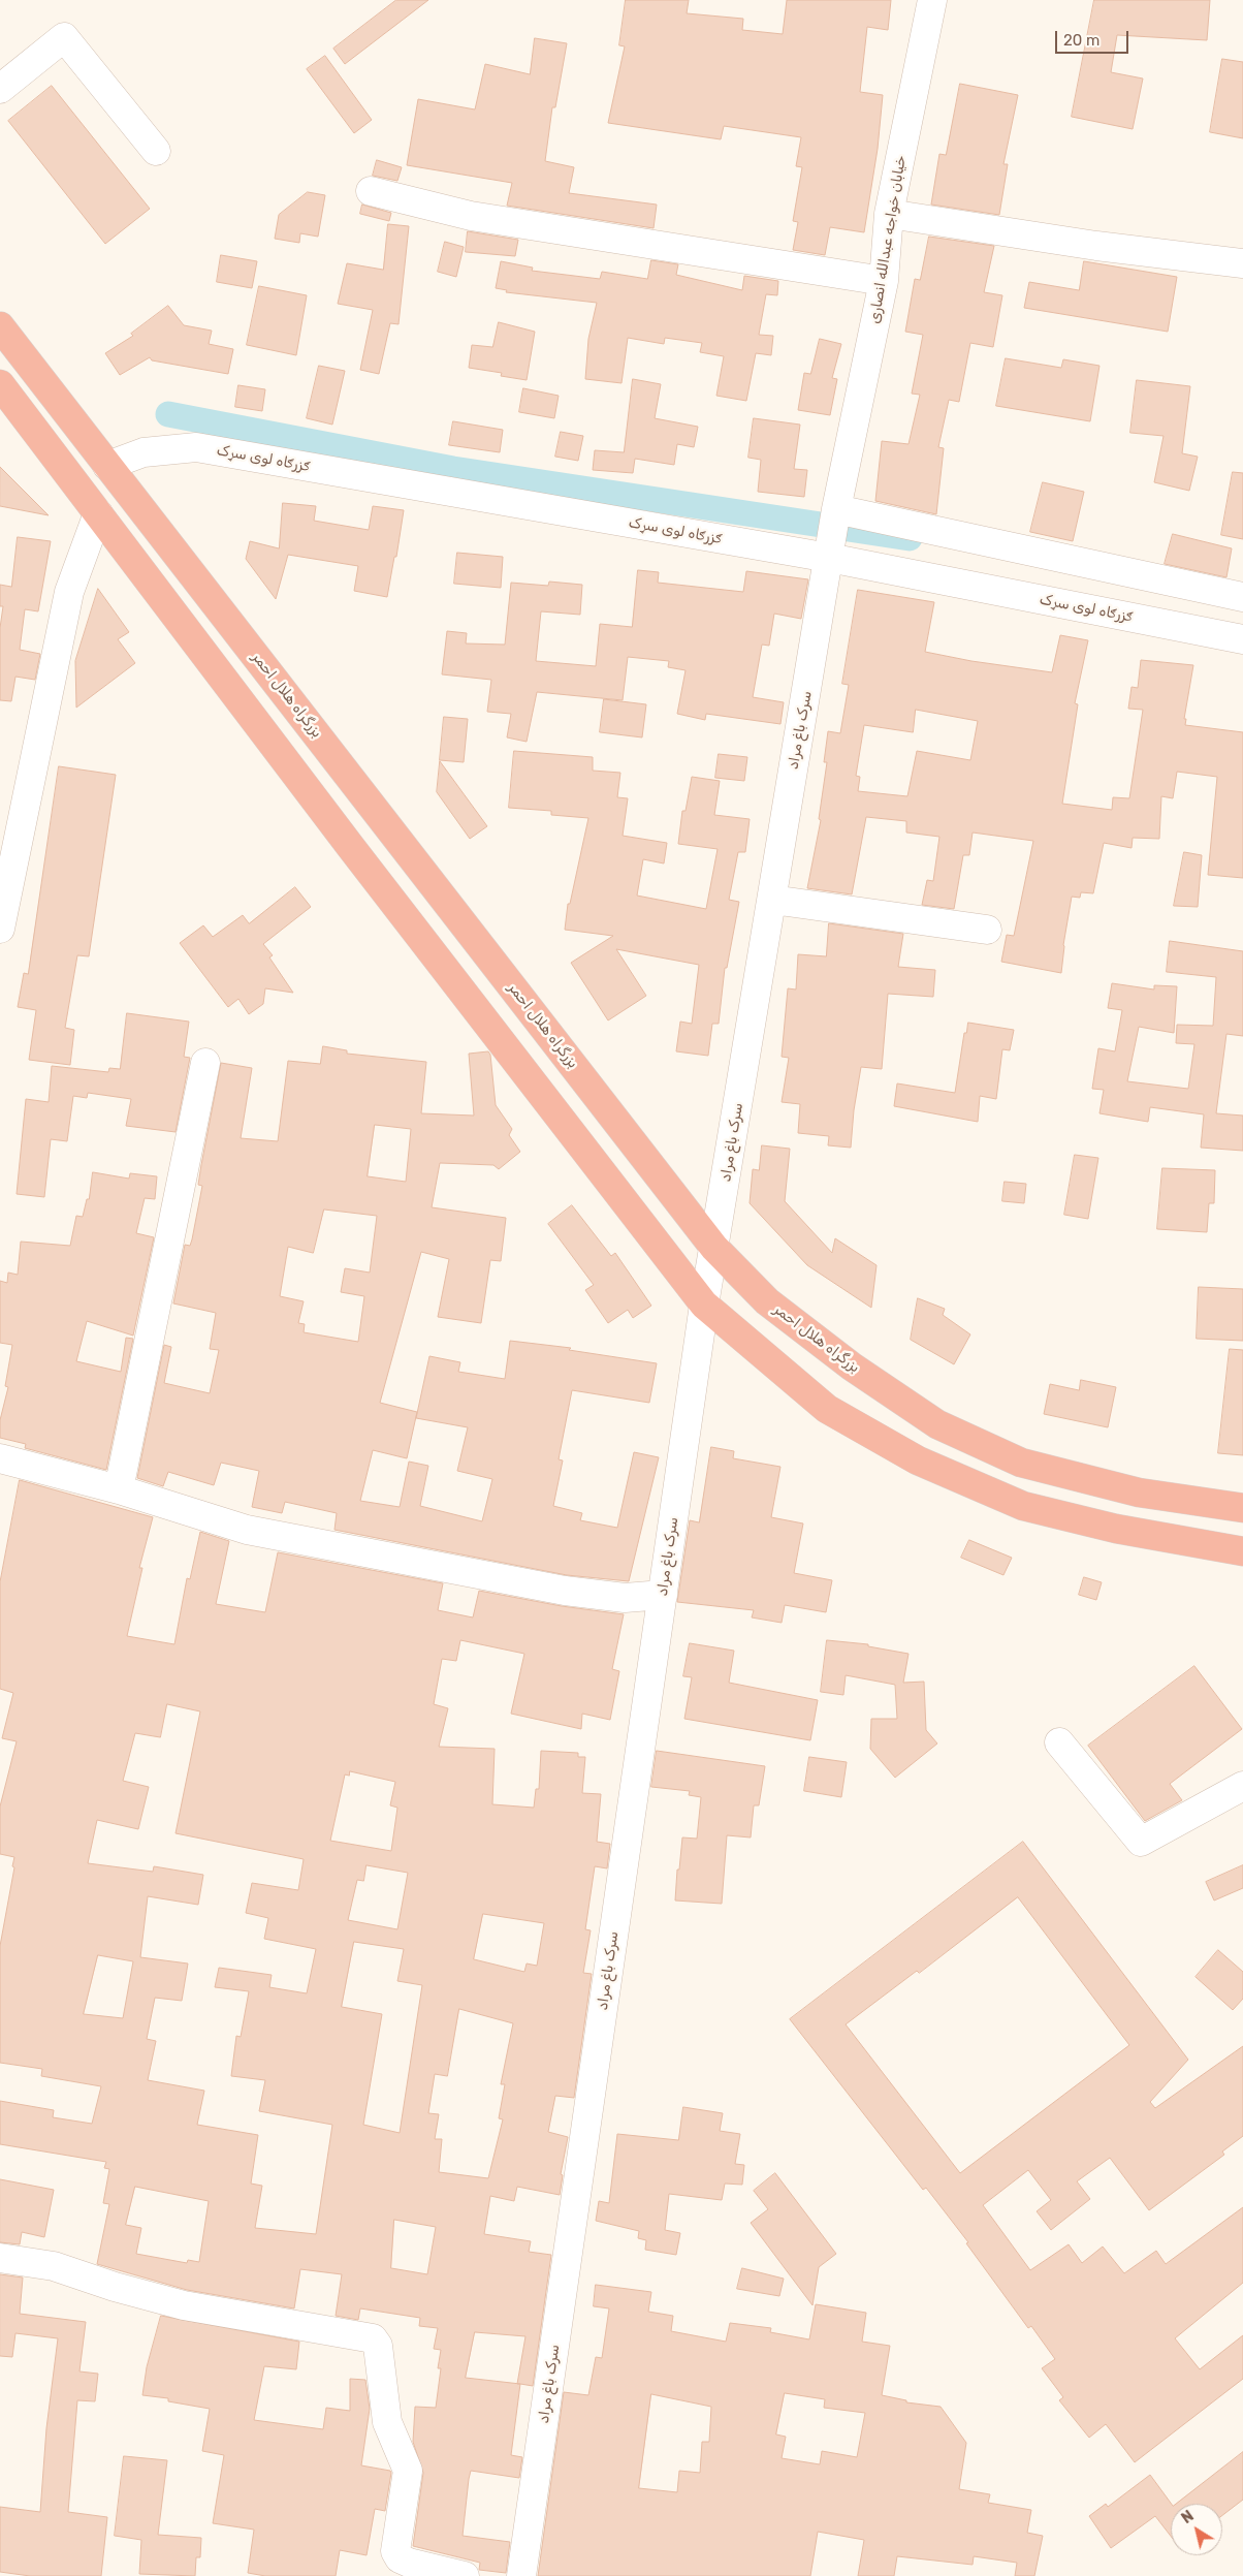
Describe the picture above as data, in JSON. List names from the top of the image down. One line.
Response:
{"streets":{"highway":["بزرگراه هلال احمر"],"street":["خیابان خواجه عبدالله انصاری","ګزرګاه لوی سړک","سرک باغ مراد"]},"crossings":[["خیابان خواجه عبدالله انصاری","ګزرګاه لوی سړک"],["خیابان خواجه عبدالله انصاری","سرک باغ مراد"],["ګزرګاه لوی سړک","بزرگراه هلال احمر"],["ګزرګاه لوی سړک","سرک باغ مراد"],["بزرگراه هلال احمر","سرک باغ مراد"]],"scale_bar":"20 m","north":"top left"}
